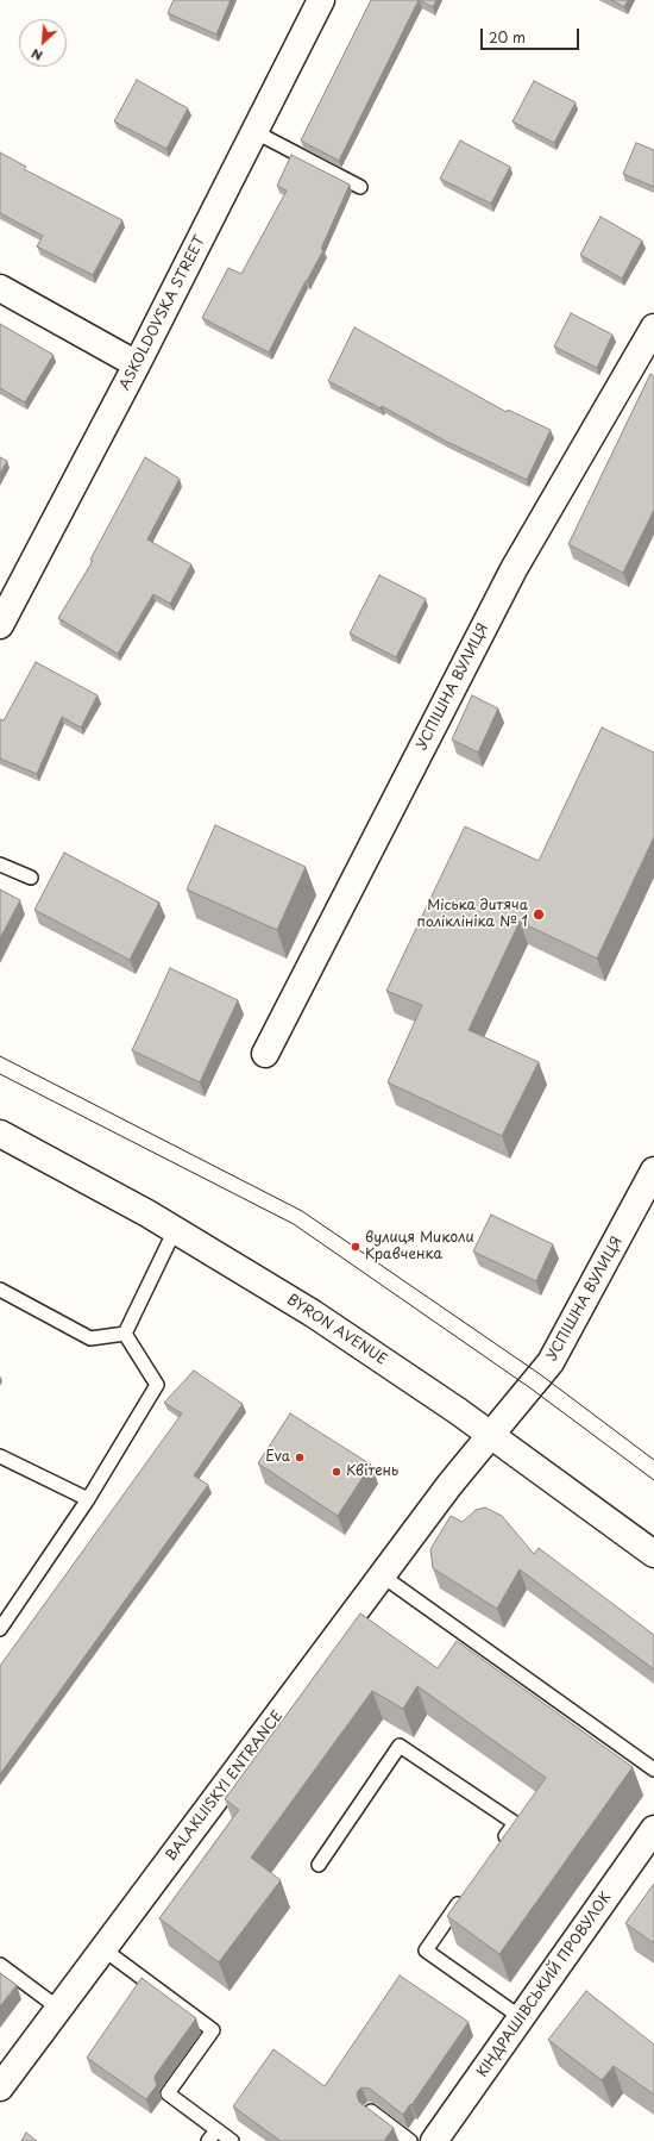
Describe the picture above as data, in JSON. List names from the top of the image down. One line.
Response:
{"streets":{"street":["ASKOLDOVSKA STREET","УСПІШНА ВУЛИЦЯ","BYRON AVENUE","BALAKLIISKYI ENTRANCE","КІНДРАШІВСЬКИЙ ПРОВУЛОК"]},"crossings":[["УСПІШНА ВУЛИЦЯ","BYRON AVENUE"],["УСПІШНА ВУЛИЦЯ","BALAKLIISKYI ENTRANCE"]],"places":["Міська дитяча поліклініка № 1","вулиця Миколи Кравченка","Eva","Квітень"],"scale_bar":"20 m","north":"bottom left"}
